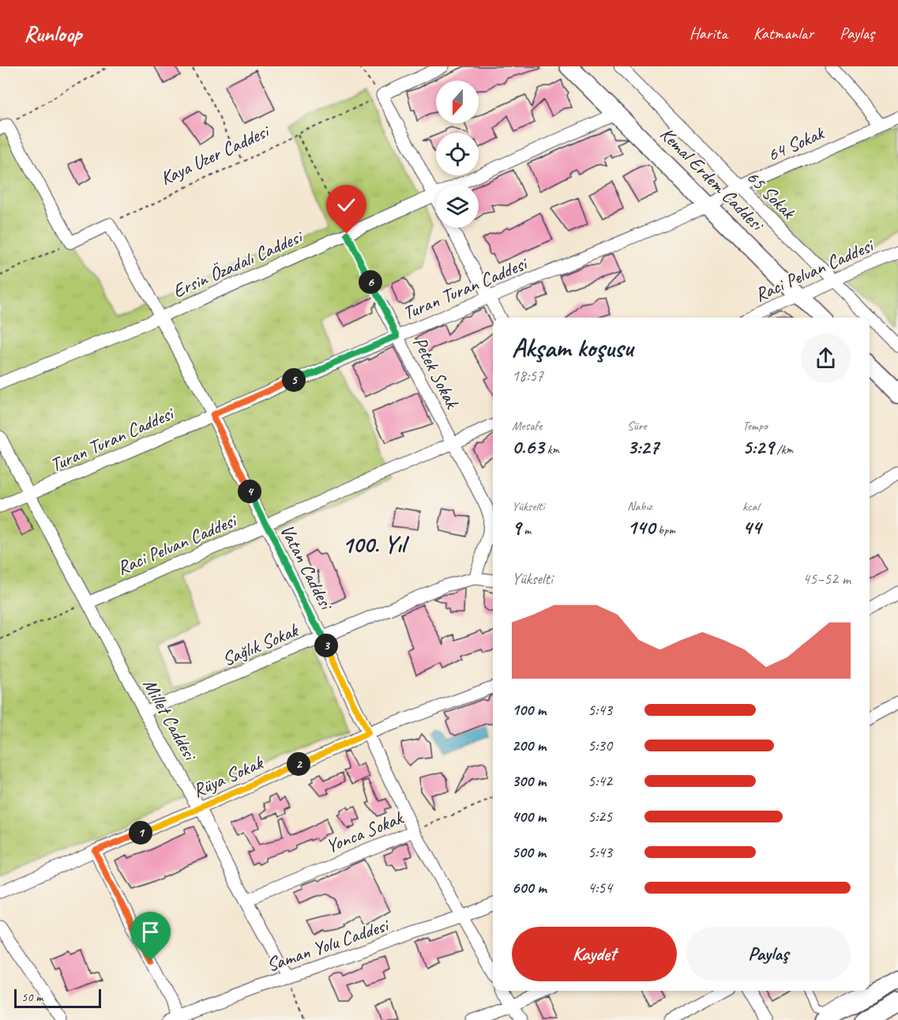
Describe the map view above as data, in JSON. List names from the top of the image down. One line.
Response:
{"streets":{"main road":["Kemal Erdem Caddesi"],"street":["64 Sokak","65 Sokak","Ersin Özadalı Caddesi","Raci Pelvan Caddesi","Turan Turan Caddesi","Petek Sokak","Vatan Caddesi","Sağlık Sokak","Millet Caddesi","Rüya Sokak","Yonca Sokak","Saman Yolu Caddesi"],"path":["Kaya Uzer Caddesi"]},"crossings":[["64 Sokak","Kemal Erdem Caddesi"],["64 Sokak","65 Sokak"],["64 Sokak","Turan Turan Caddesi"],["Kaya Uzer Caddesi","Vatan Caddesi"],["Kemal Erdem Caddesi","Ersin Özadalı Caddesi"],["Kemal Erdem Caddesi","Raci Pelvan Caddesi"],["Kemal Erdem Caddesi","Turan Turan Caddesi"],["65 Sokak","Raci Pelvan Caddesi"],["Ersin Özadalı Caddesi","Vatan Caddesi"],["Raci Pelvan Caddesi","Petek Sokak"],["Raci Pelvan Caddesi","Vatan Caddesi"],["Raci Pelvan Caddesi","Millet Caddesi"],["Turan Turan Caddesi","Petek Sokak"],["Turan Turan Caddesi","Vatan Caddesi"],["Turan Turan Caddesi","Millet Caddesi"],["Petek Sokak","Sağlık Sokak"],["Vatan Caddesi","Sağlık Sokak"],["Vatan Caddesi","Rüya Sokak"],["Vatan Caddesi","Yonca Sokak"],["Vatan Caddesi","Saman Yolu Caddesi"],["Sağlık Sokak","Millet Caddesi"],["Millet Caddesi","Rüya Sokak"],["Millet Caddesi","Yonca Sokak"],["Millet Caddesi","Saman Yolu Caddesi"]],"districts":["100. Yıl"],"scale_bar":"50 m","north":"bottom","page":{"header":"Runloop","nav":["Harita","Katmanlar","Paylaş"],"pins":["6","5","4","3","2","1"],"heading":["Akşam koşusu","18:57"],"stats":[["Mesafe","0.63 km"],["Süre","3:27"],["Tempo","5:29 /km"],["Yükselti","9 m"],["Nabız","140 bpm"],["kcal","44"]],"chart":["Yükselti","45–52 m"],"list":[{"name":"100 m","note":"5:43"},{"name":"200 m","note":"5:30"},{"name":"300 m","note":"5:42"},{"name":"400 m","note":"5:25"},{"name":"500 m","note":"5:43"},{"name":"600 m","note":"4:54"}],"buttons":["Kaydet","Paylaş"],"scale":"50 m"}}
